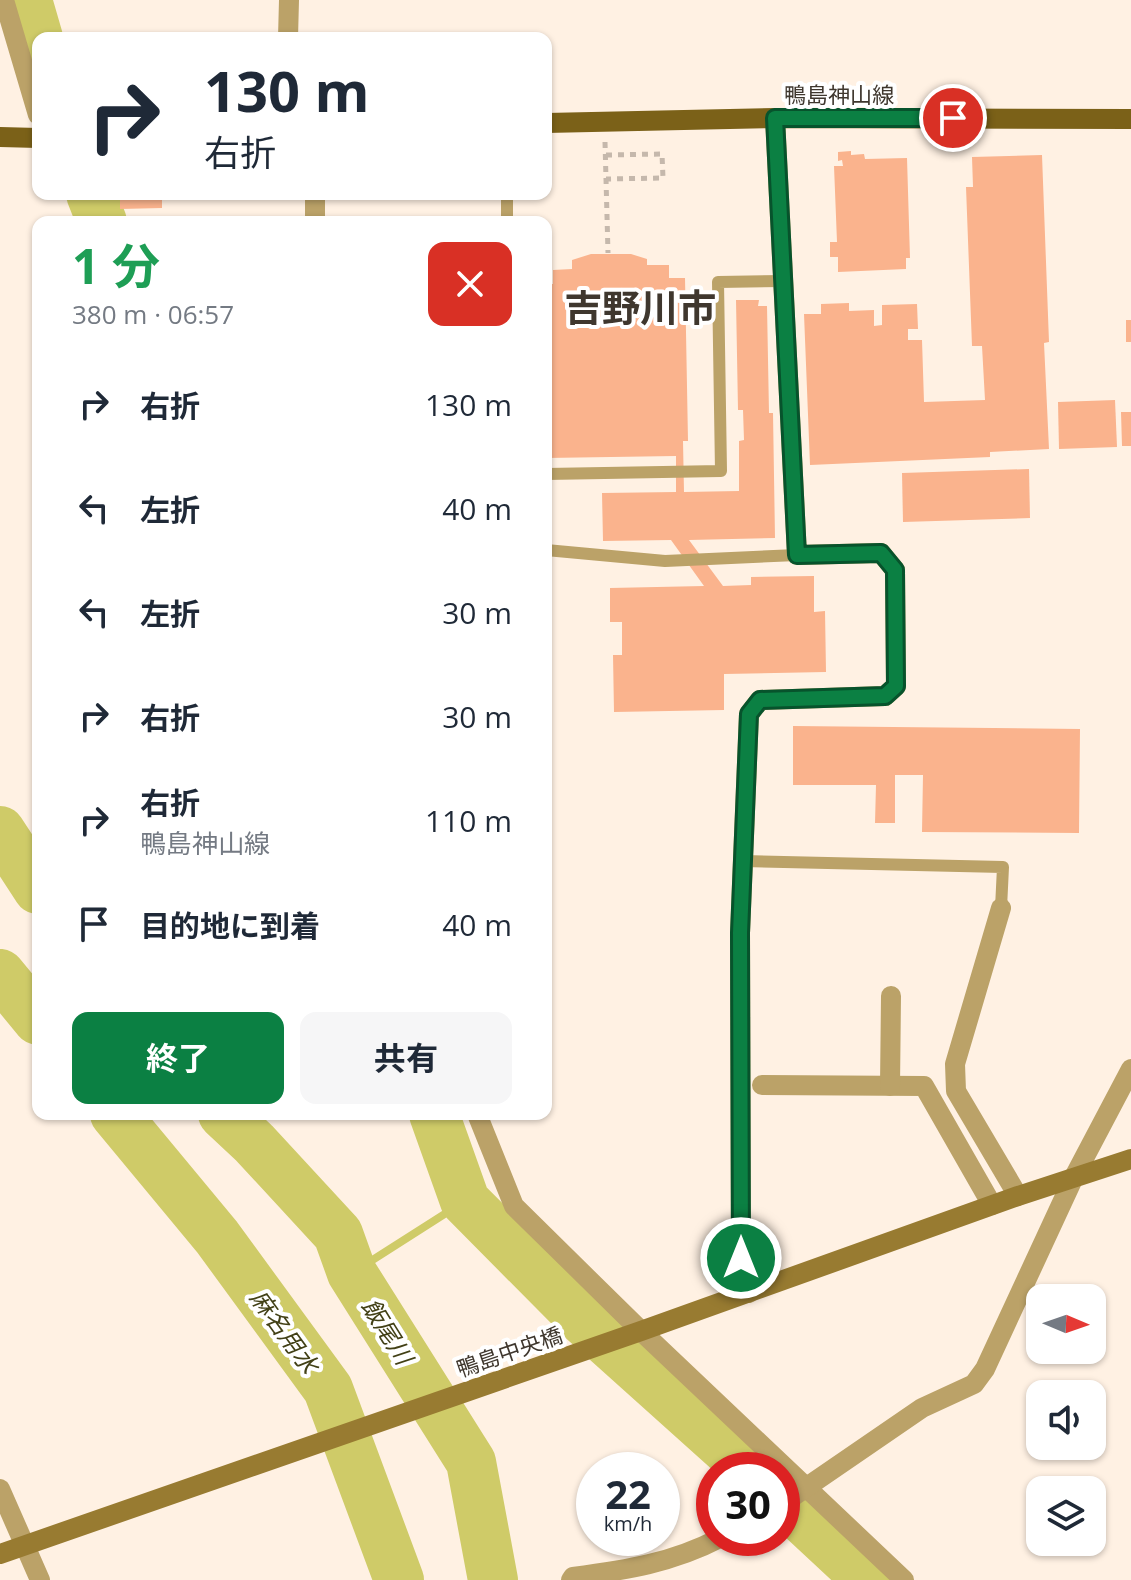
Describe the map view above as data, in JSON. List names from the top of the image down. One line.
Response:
{"streets":{"main road":["鴨島神山線"],"street":["鴨島中央橋"]},"districts":["吉野川市"],"water":["麻名用水","飯尾川"],"north":"right","page":{"turn":["130 m","右折"],"heading":["1 分","380 m · 06:57"],"list":[{"name":"右折","value":"130 m"},{"name":"左折","value":"40 m"},{"name":"左折","value":"30 m"},{"name":"右折","value":"30 m"},{"name":"右折","note":"鴨島神山線","value":"110 m"},{"name":"目的地に到着","value":"40 m"}],"buttons":["終了","共有"],"speed":"22 km/h","limit":"30"}}
